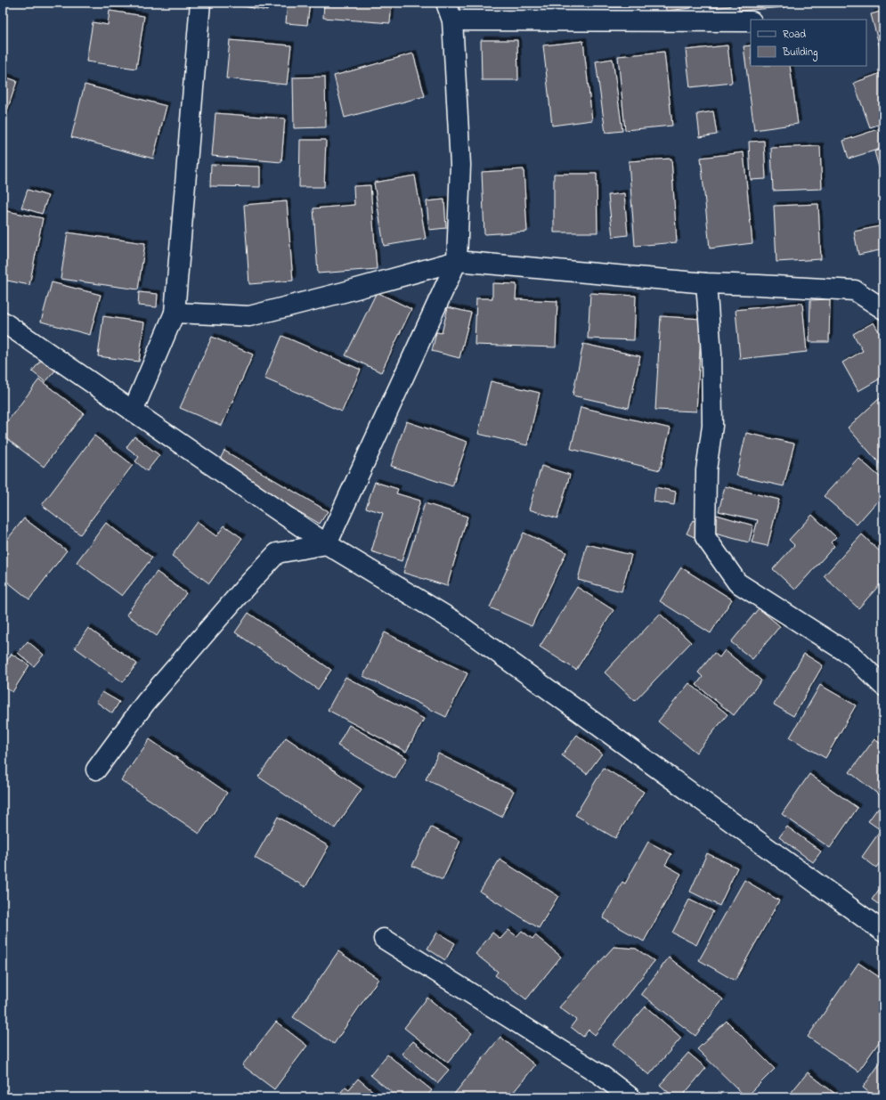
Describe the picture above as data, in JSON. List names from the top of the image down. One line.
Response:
{"legend":["Road","Building"]}
